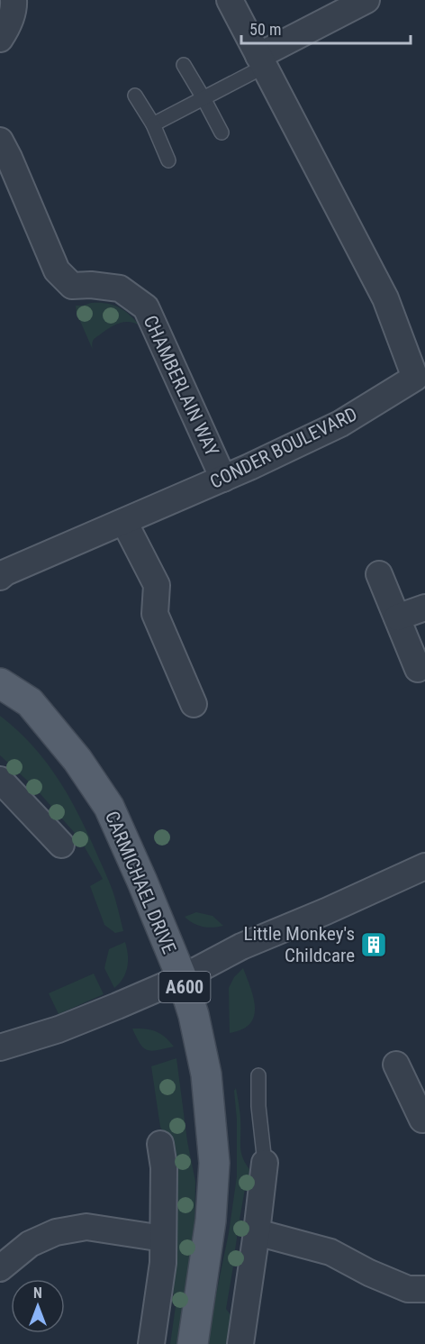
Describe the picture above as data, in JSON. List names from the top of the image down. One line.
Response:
{"streets":{"main road":["CARMICHAEL DRIVE","A600"],"street":["CHAMBERLAIN WAY","CONDER BOULEVARD"]},"crossings":[["CHAMBERLAIN WAY","CONDER BOULEVARD"]],"places":{"building":["Little Monkey's Childcare"]},"scale_bar":"50 m","north":"top"}
